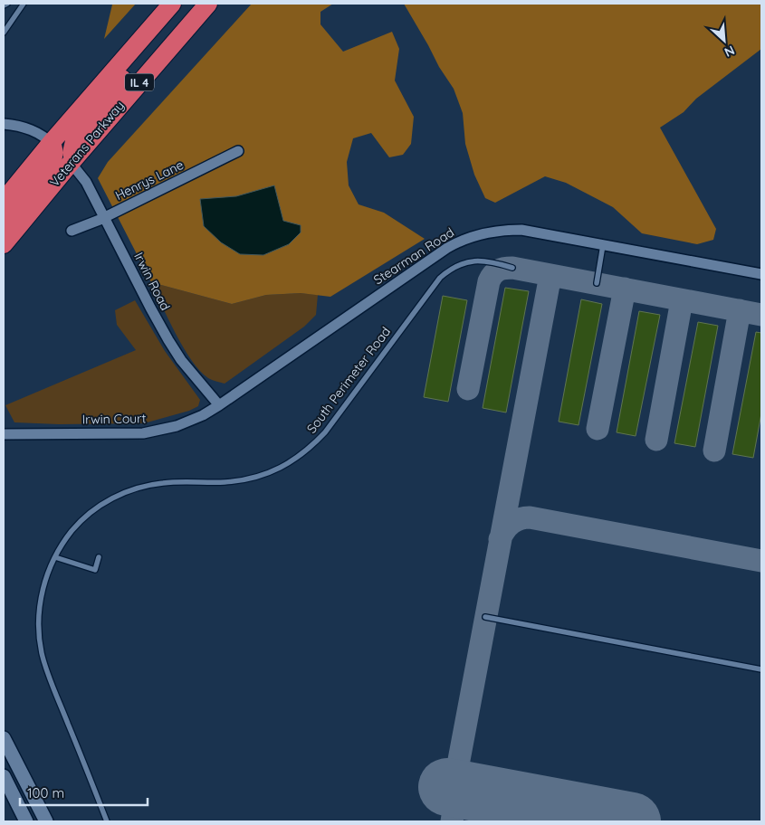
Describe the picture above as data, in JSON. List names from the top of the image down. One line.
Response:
{"streets":{"highway":["IL 4","Veterans Parkway"],"street":["Henrys Lane","Stearman Road","Irwin Road","Irwin Court"],"lane":["South Perimeter Road"]},"crossings":[["IL 4","Irwin Road"],["Veterans Parkway","Irwin Road"],["Henrys Lane","Irwin Road"],["Stearman Road","Irwin Road"],["Stearman Road","Irwin Court"],["Irwin Road","Irwin Court"]],"scale_bar":"100 m","north":"bottom right"}
